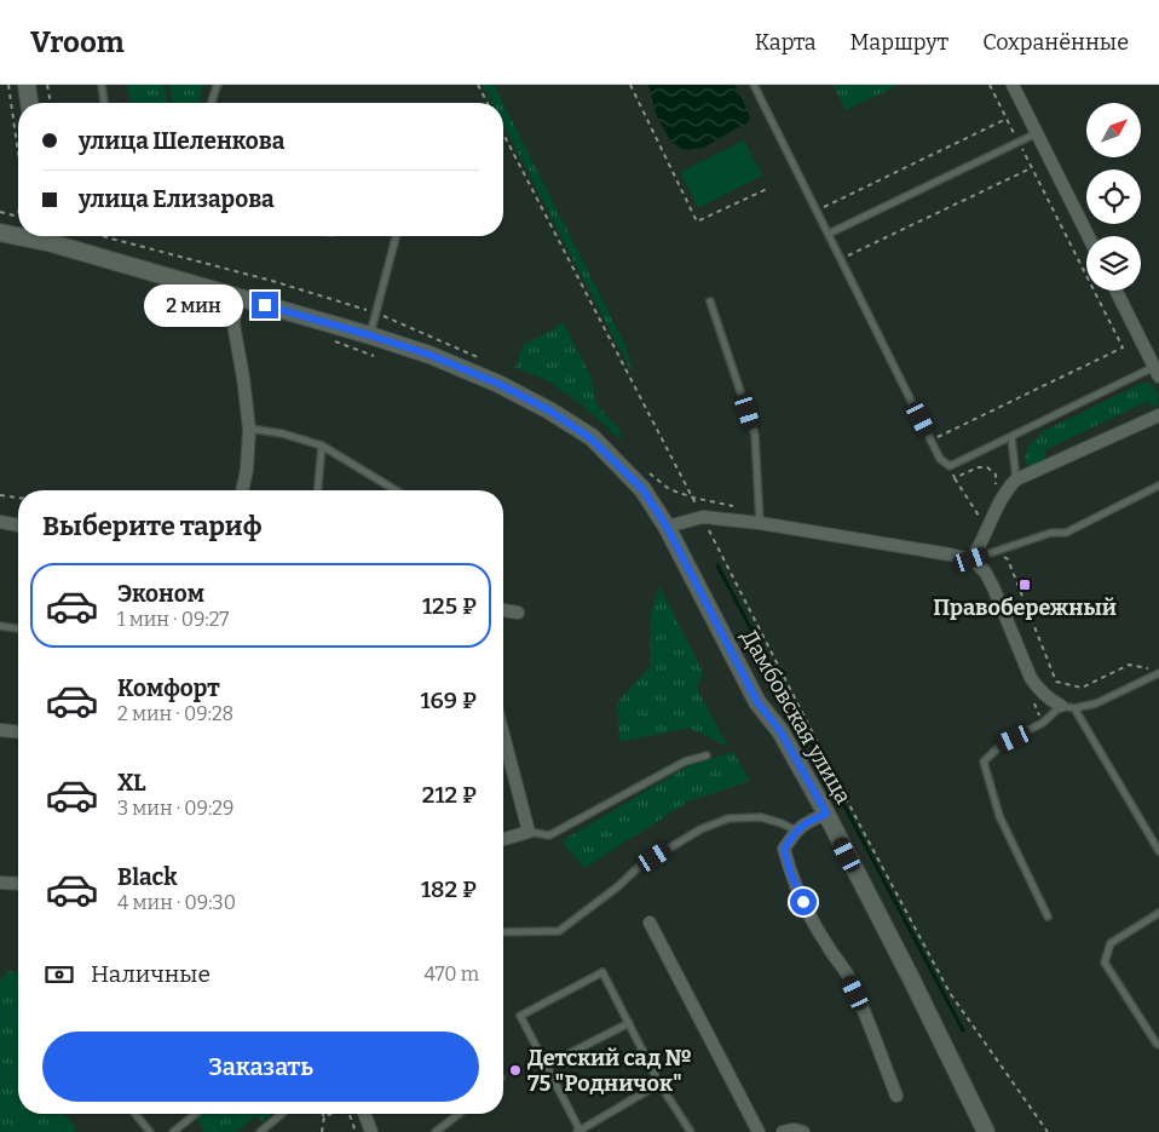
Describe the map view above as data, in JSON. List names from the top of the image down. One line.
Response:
{"streets":{"street":["Дамбовская улица"]},"places":{"transit":["Правобережный"],"other":["Детский сад № 75 \"Родничок\""]},"north":"top right","page":{"header":"Vroom","nav":["Карта","Маршрут","Сохранённые"],"banner":["улица Шеленкова","улица Елизарова"],"bubble":"2 мин","heading":"Выберите тариф","list":[{"name":"Эконом","note":"1 мин · 09:27","value":"125 ₽"},{"name":"Комфорт","note":"2 мин · 09:28","value":"169 ₽"},{"name":"XL","note":"3 мин · 09:29","value":"212 ₽"},{"name":"Black","note":"4 мин · 09:30","value":"182 ₽"}],"pay":["Наличные","470 m"],"buttons":"Заказать"}}
